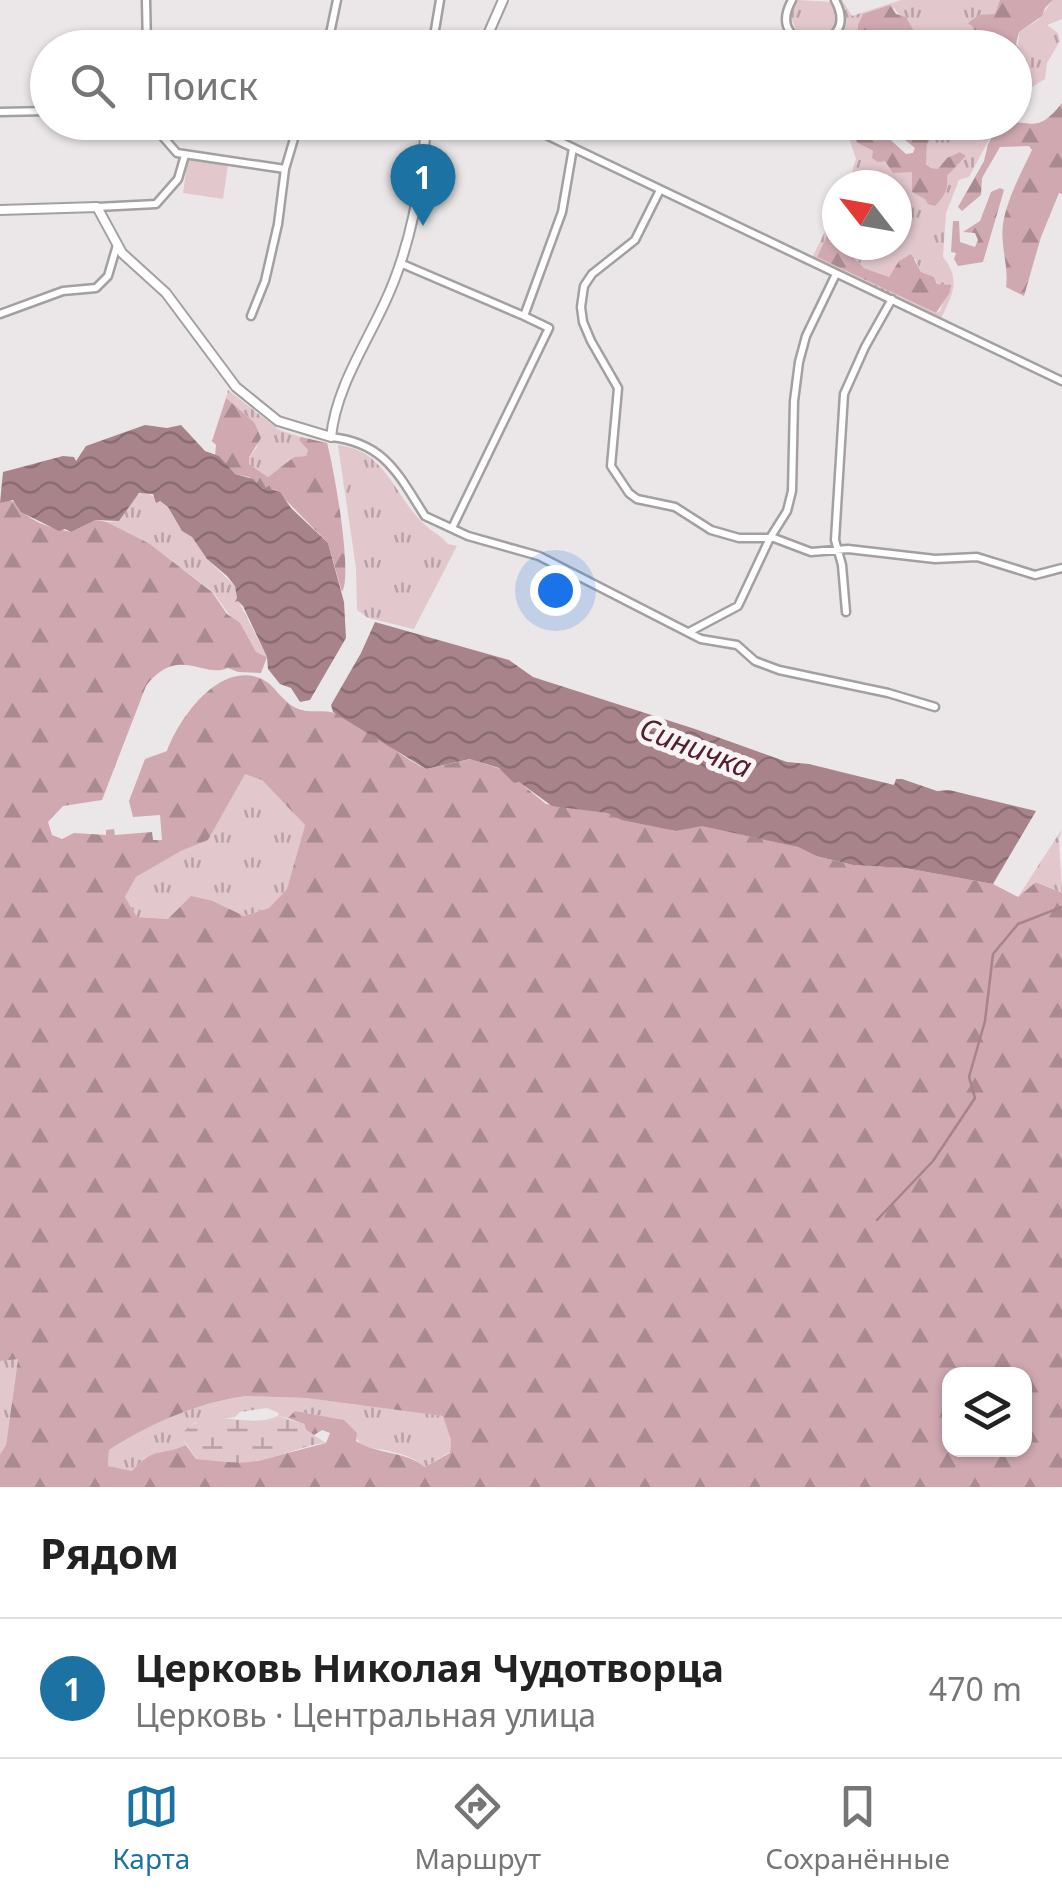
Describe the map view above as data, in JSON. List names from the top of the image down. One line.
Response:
{"water":["Синичка"],"north":"top left","page":{"search":"Поиск","pins":"1","heading":"Рядом","list":[{"mark":"1","name":"Церковь Николая Чудотворца","note":"Церковь · Центральная улица","value":"470 m"}],"nav":["Карта","Маршрут","Сохранённые"]}}
